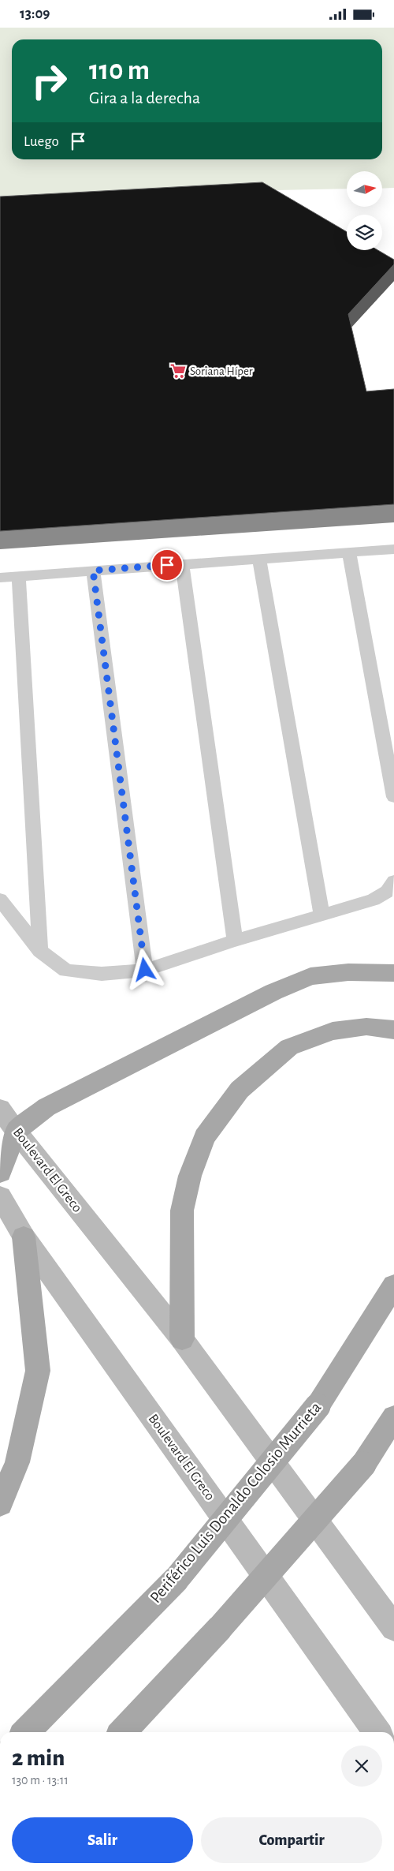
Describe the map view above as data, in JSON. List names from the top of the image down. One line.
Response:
{"streets":{"main road":["Boulevard El Greco","Periférico Luis Donaldo Colosio Murrieta"]},"places":{"supermarket":["Soriana Híper"]},"north":"right","page":{"status":"13:09","turn":["110 m","Gira a la derecha"],"then":"Luego","heading":["2 min","130 m · 13:11"],"buttons":["Salir","Compartir"]}}
